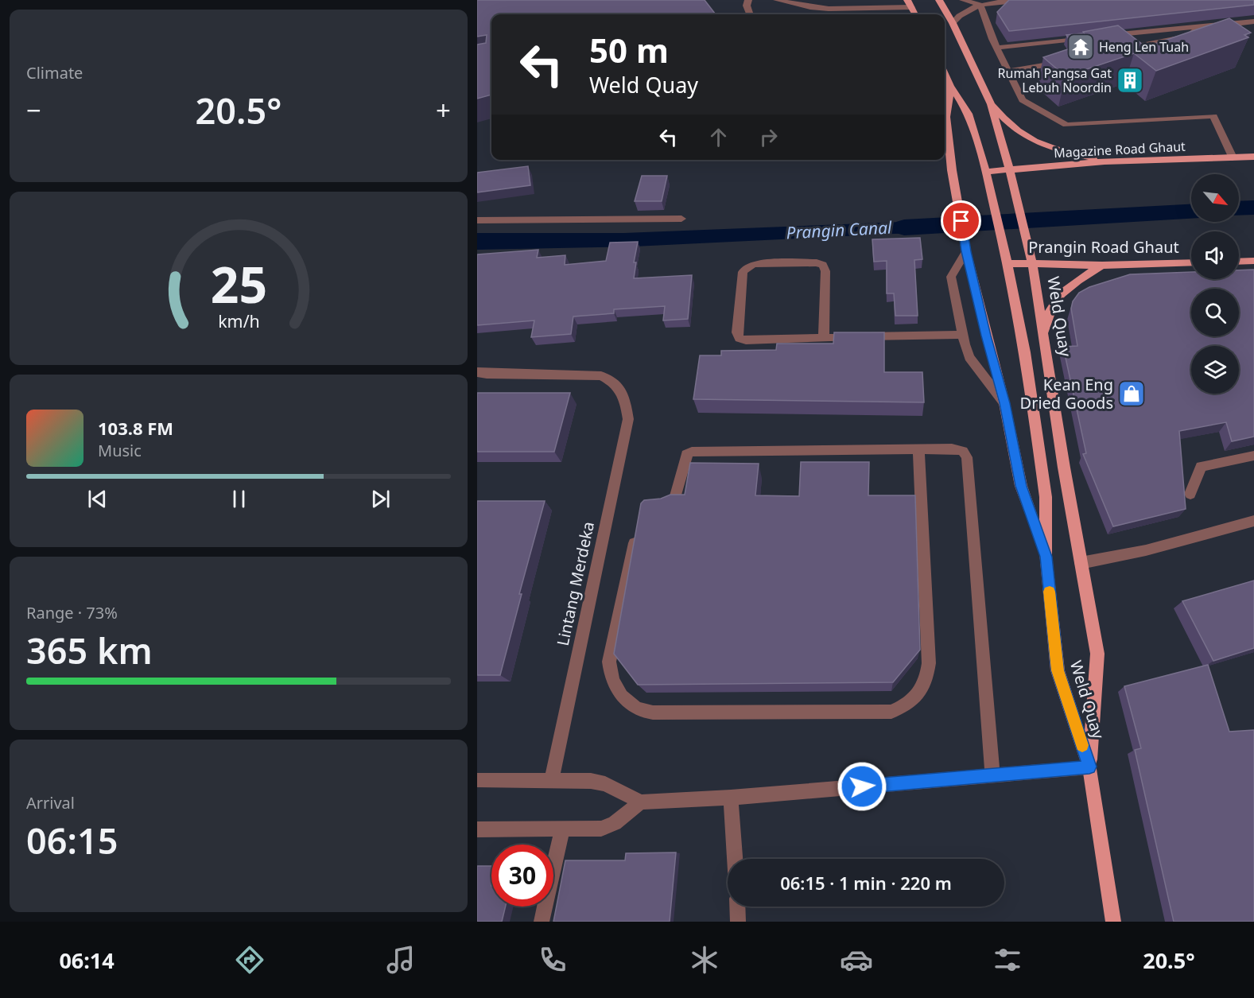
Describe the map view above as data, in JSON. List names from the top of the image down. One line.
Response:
{"streets":{"main road":["Magazine Road Ghaut","Prangin Road Ghaut","Weld Quay"],"street":["Lintang Merdeka"]},"crossings":[["Magazine Road Ghaut","Weld Quay"],["Prangin Road Ghaut","Weld Quay"]],"water":["Prangin Canal"],"places":{"temple":["Heng Len Tuah"],"building":["Rumah Pangsa Gat Lebuh Noordin"],"shop":["Kean Eng Dried Goods"]},"north":"bottom right","page":{"tile":["Climate",["Range · 73%","365 km"],["Arrival","06:15"]],"turn":["50 m","Weld Quay"],"heat":["−","20.5°","+"],"song":["103.8 FM","Music"],"limit":"30","trip":"06:15 · 1 min · 220 m","tabs":["06:14","20.5°"],"gauge":["25","km/h"]}}
